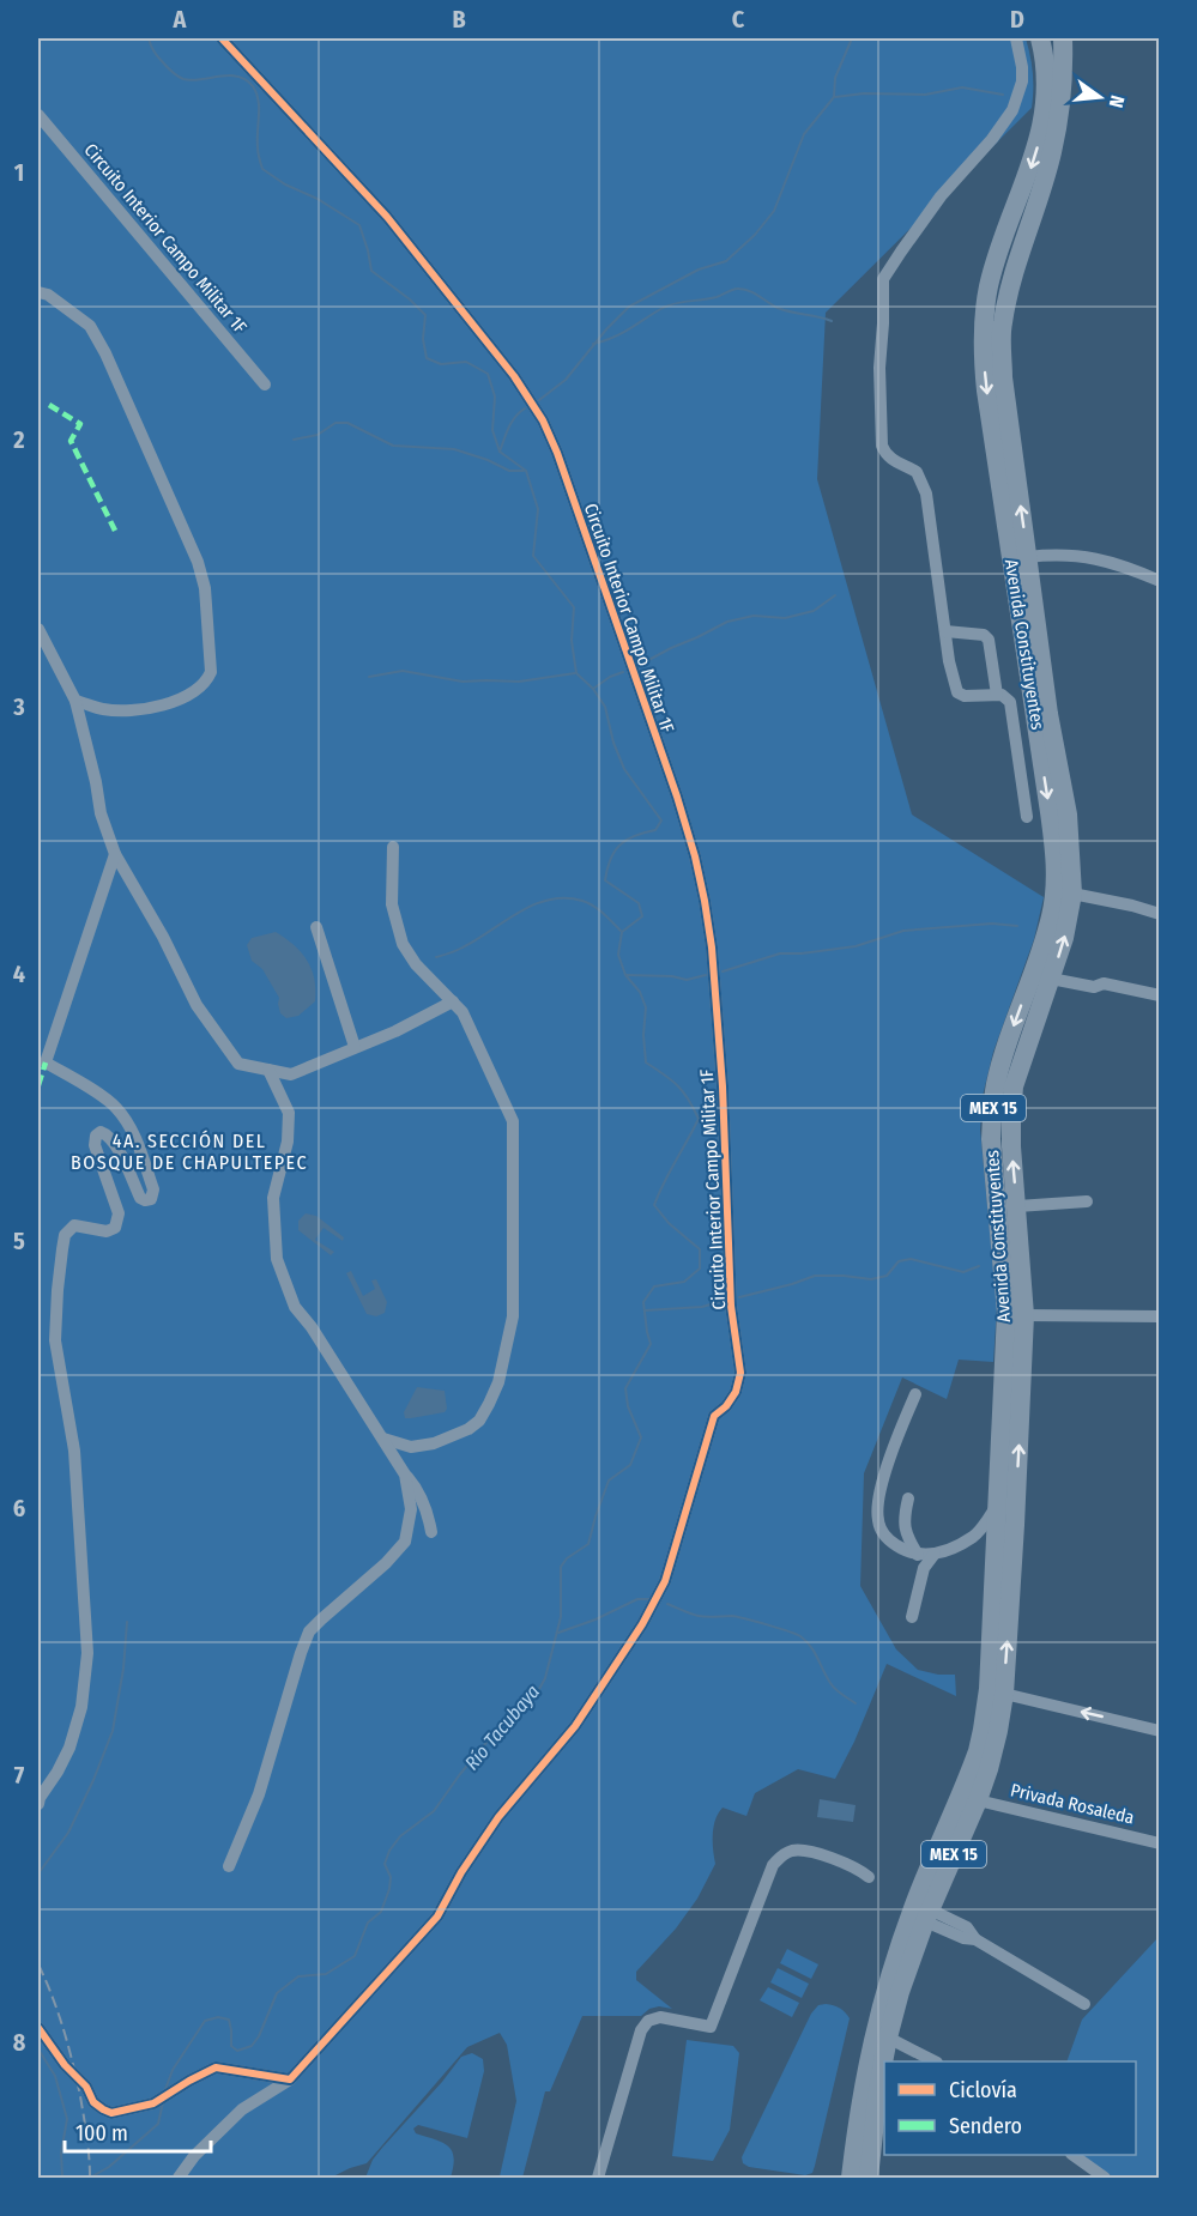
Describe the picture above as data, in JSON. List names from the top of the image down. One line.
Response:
{"streets":{"highway":["Avenida Constituyentes","MEX 15"],"street":["Circuito Interior Campo Militar 1F","Privada Rosaleda"]},"crossings":[["Avenida Constituyentes","Privada Rosaleda"]],"districts":["4A. SECCIÓN DEL BOSQUE DE CHAPULTEPEC"],"water":["Río Tacubaya"],"legend":["Ciclovía","Sendero"],"scale_bar":"100 m","north":"right","grid":{"columns":["A","B","C","D"],"rows":["1","2","3","4","5","6","7","8"]}}
